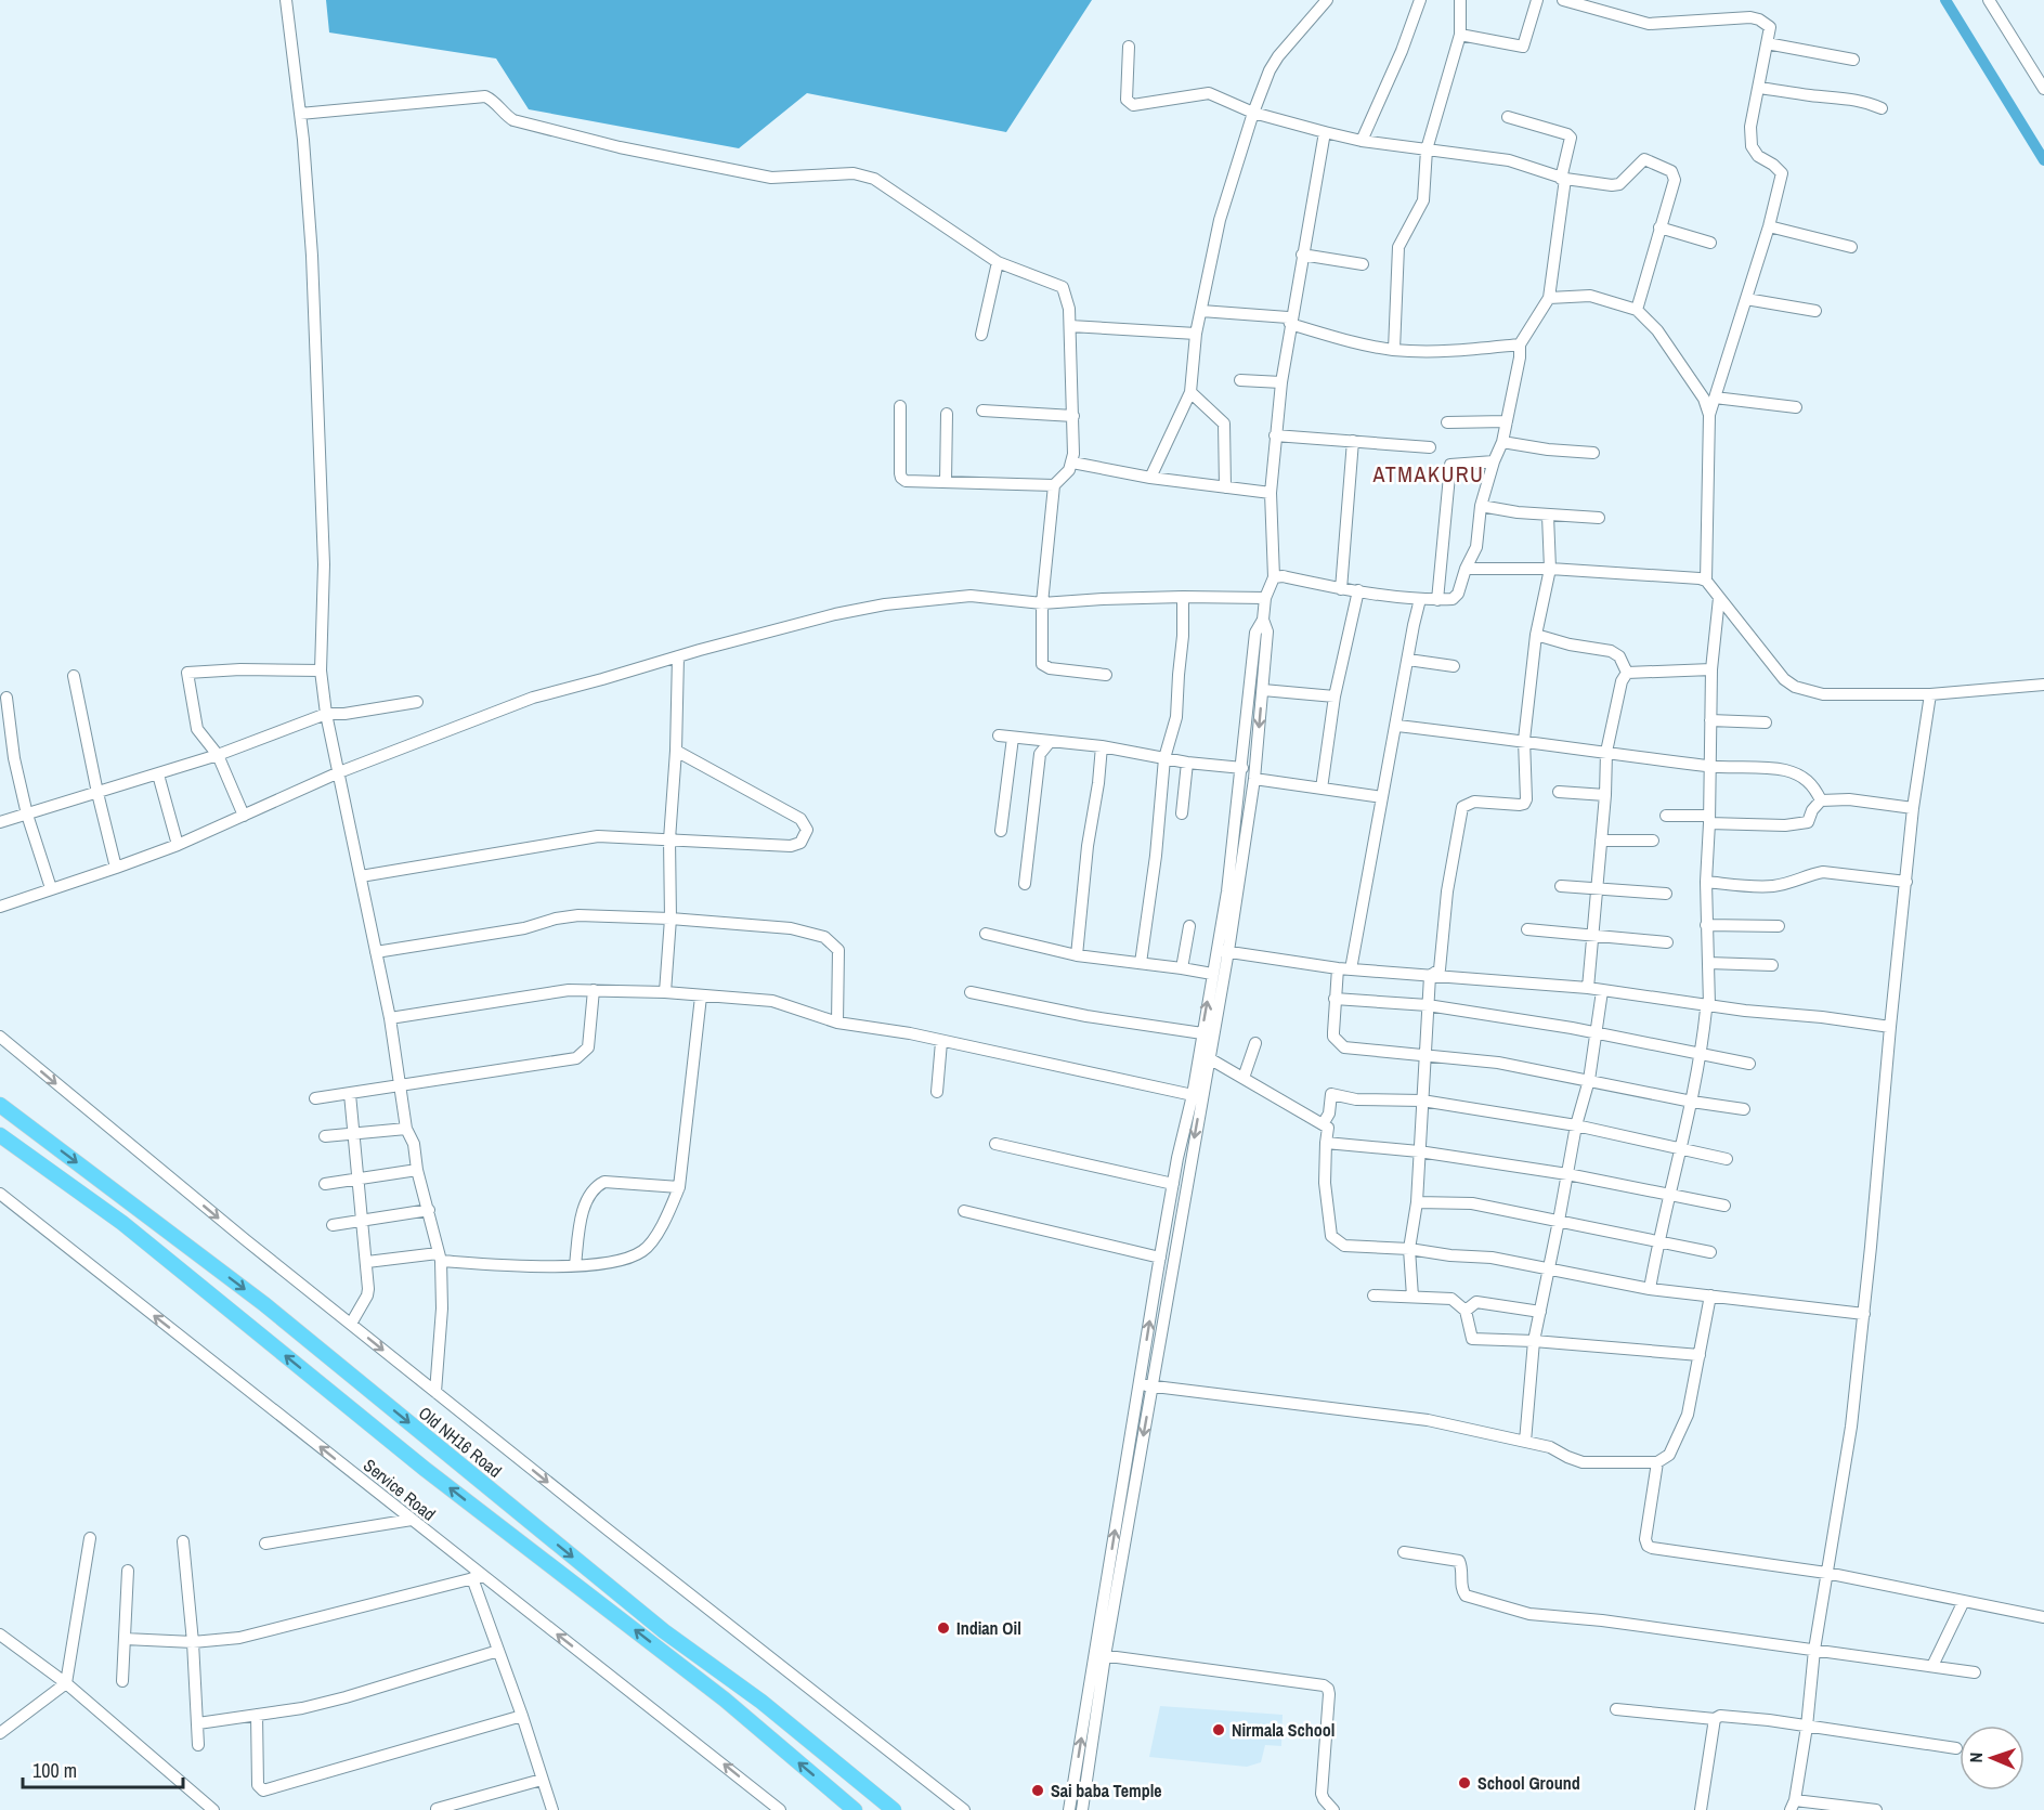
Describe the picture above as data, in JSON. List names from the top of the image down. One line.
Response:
{"streets":{"main road":["Old NH16 Road"],"street":["Service Road"]},"one_way":["Service Road"],"districts":["ATMAKURU"],"places":["Indian Oil","Nirmala School","School Ground","Sai baba Temple"],"scale_bar":"100 m","north":"left"}
